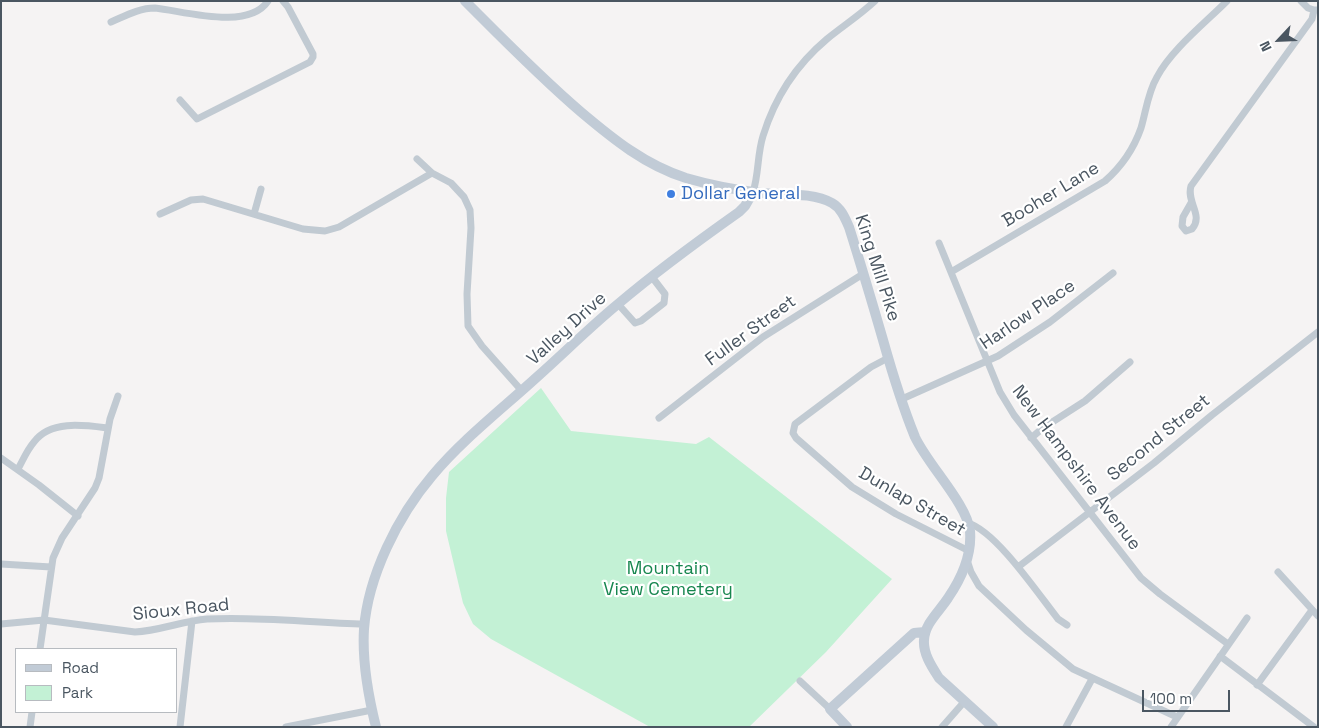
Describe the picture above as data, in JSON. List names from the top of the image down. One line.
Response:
{"streets":{"main road":["King Mill Pike","Valley Drive"],"street":["Booher Lane","Harlow Place","Fuller Street","Second Street","New Hampshire Avenue","Dunlap Street","Sioux Road"]},"crossings":[["Booher Lane","New Hampshire Avenue"],["King Mill Pike","Harlow Place"],["King Mill Pike","Valley Drive"],["King Mill Pike","Fuller Street"],["King Mill Pike","Dunlap Street"],["Harlow Place","New Hampshire Avenue"],["Valley Drive","Sioux Road"],["Second Street","New Hampshire Avenue"]],"parks":["Mountain View Cemetery"],"places":["Dollar General"],"legend":["Road","Park"],"scale_bar":"100 m","north":"bottom left"}
